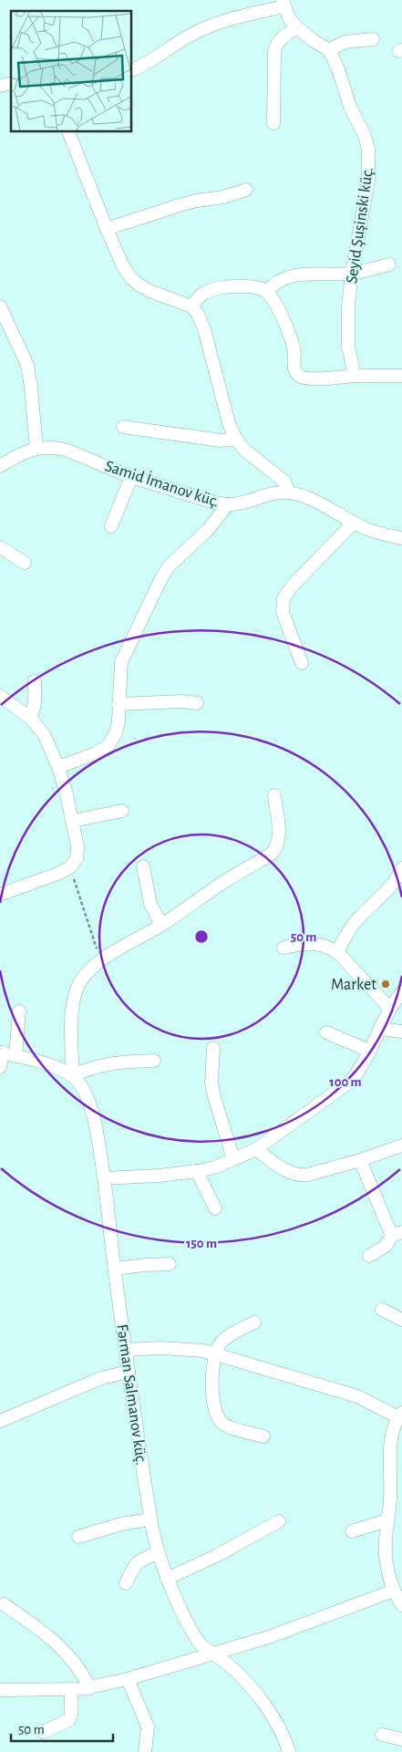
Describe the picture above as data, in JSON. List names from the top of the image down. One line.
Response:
{"streets":{"street":["Seyid Şuşinski küç.","Samid İmanov küç.","Fərman Salmanov küç."]},"places":["Market"],"scale_bar":"50 m","rings":["50 m","100 m","150 m"]}
